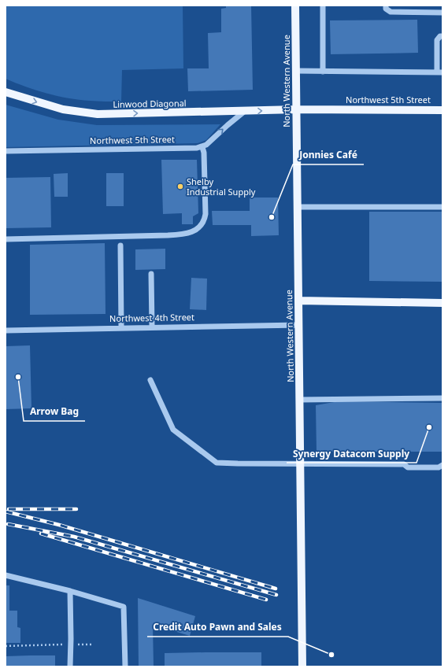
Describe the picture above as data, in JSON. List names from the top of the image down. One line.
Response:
{"streets":{"main road":["North Western Avenue","Northwest 5th Street","Linwood Diagonal"],"street":["Northwest 4th Street"]},"crossings":[["North Western Avenue","Northwest 5th Street"],["North Western Avenue","Linwood Diagonal"],["North Western Avenue","Northwest 4th Street"],["Northwest 5th Street","Linwood Diagonal"]],"one_way":["Linwood Diagonal"],"places":["Shelby Industrial Supply","Jonnies Café","Arrow Bag","Synergy Datacom Supply","Credit Auto Pawn and Sales"]}
